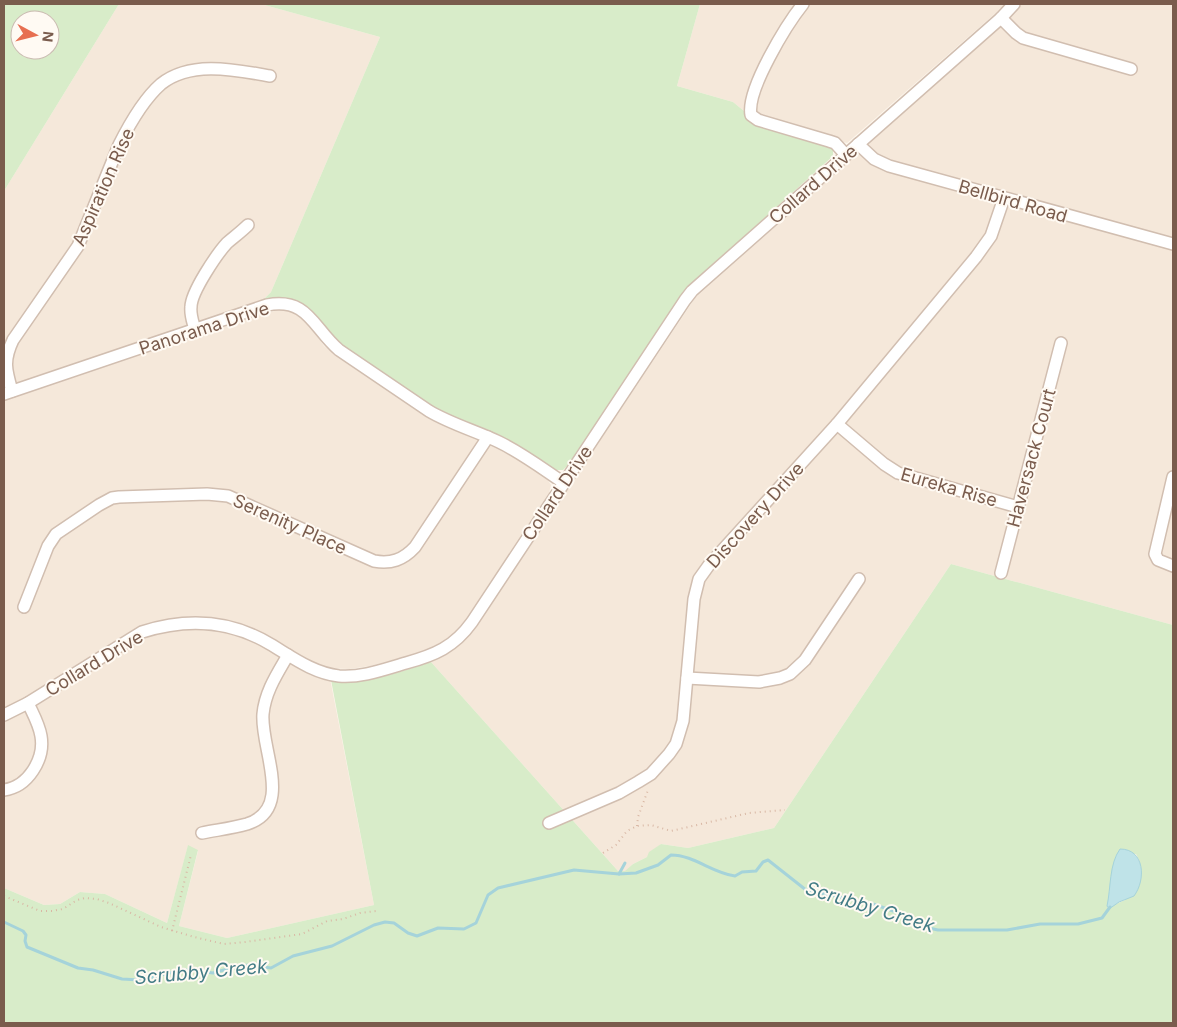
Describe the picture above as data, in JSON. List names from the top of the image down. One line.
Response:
{"streets":{"street":["Collard Drive","Aspiration Rise","Bellbird Road","Panorama Drive","Haversack Court","Eureka Rise","Discovery Drive","Serenity Place"]},"crossings":[["Collard Drive","Bellbird Road"],["Collard Drive","Panorama Drive"],["Aspiration Rise","Panorama Drive"],["Bellbird Road","Discovery Drive"],["Panorama Drive","Serenity Place"],["Haversack Court","Eureka Rise"],["Eureka Rise","Discovery Drive"]],"water":["Scrubby Creek"],"north":"right"}
